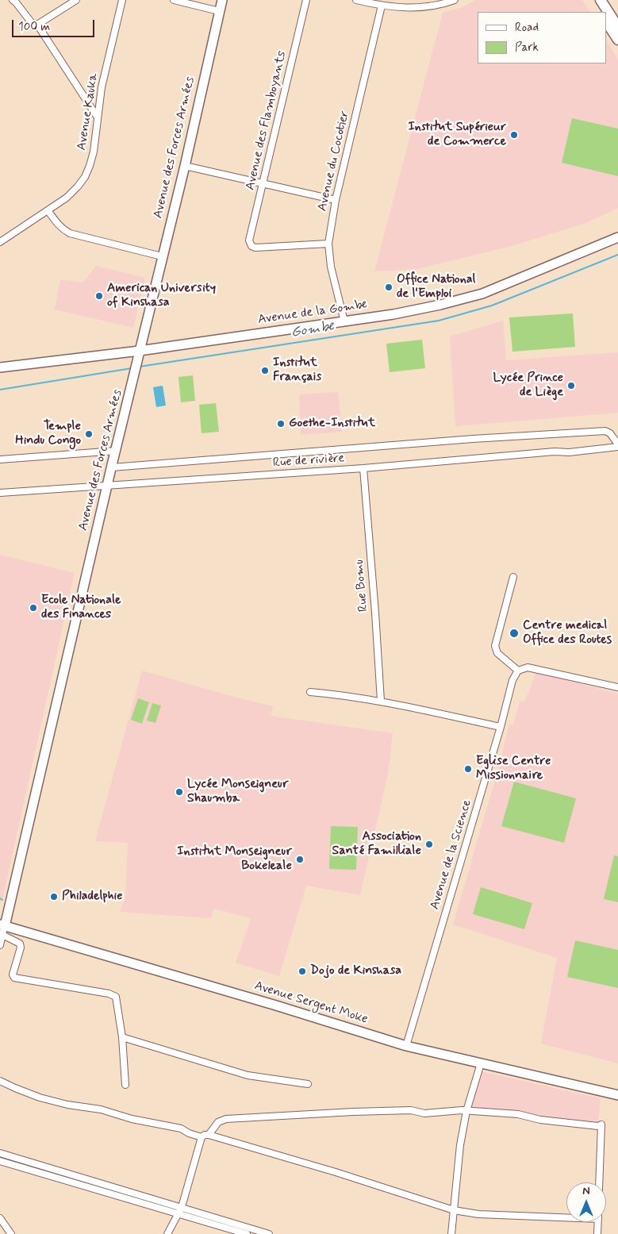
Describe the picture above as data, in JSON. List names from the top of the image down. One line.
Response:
{"streets":{"street":["Avenue Kauka","Avenue des Flamboyants","Avenue des Forces Armées","Avenue du Cocotier","Avenue de la Gombe","Rue de rivière","Rue Bomu","Avenue de la Science","Avenue Sergent Moke"]},"crossings":[["Avenue des Flamboyants","Avenue du Cocotier"],["Avenue des Forces Armées","Avenue de la Gombe"],["Avenue des Forces Armées","Rue de rivière"],["Avenue des Forces Armées","Avenue Sergent Moke"],["Avenue du Cocotier","Avenue de la Gombe"],["Rue de rivière","Rue Bomu"],["Avenue de la Science","Avenue Sergent Moke"]],"water":["Gombe"],"places":["Institut Supérieur de Commerce","Office National de l'Emploi","American University of Kinshasa","Institut Français","Lycée Prince de Liège","Goethe-Institut","Temple Hindu Congo","Ecole Nationale des Finances","Centre medical Office des Routes","Eglise Centre Missionnaire","Lycée Monseigneur Shaumba","Association Santé Familliale","Institut Monseigneur Bokeleale","Philadelphie","Dojo de Kinshasa"],"legend":["Road","Park"],"scale_bar":"100 m","north":"top"}
